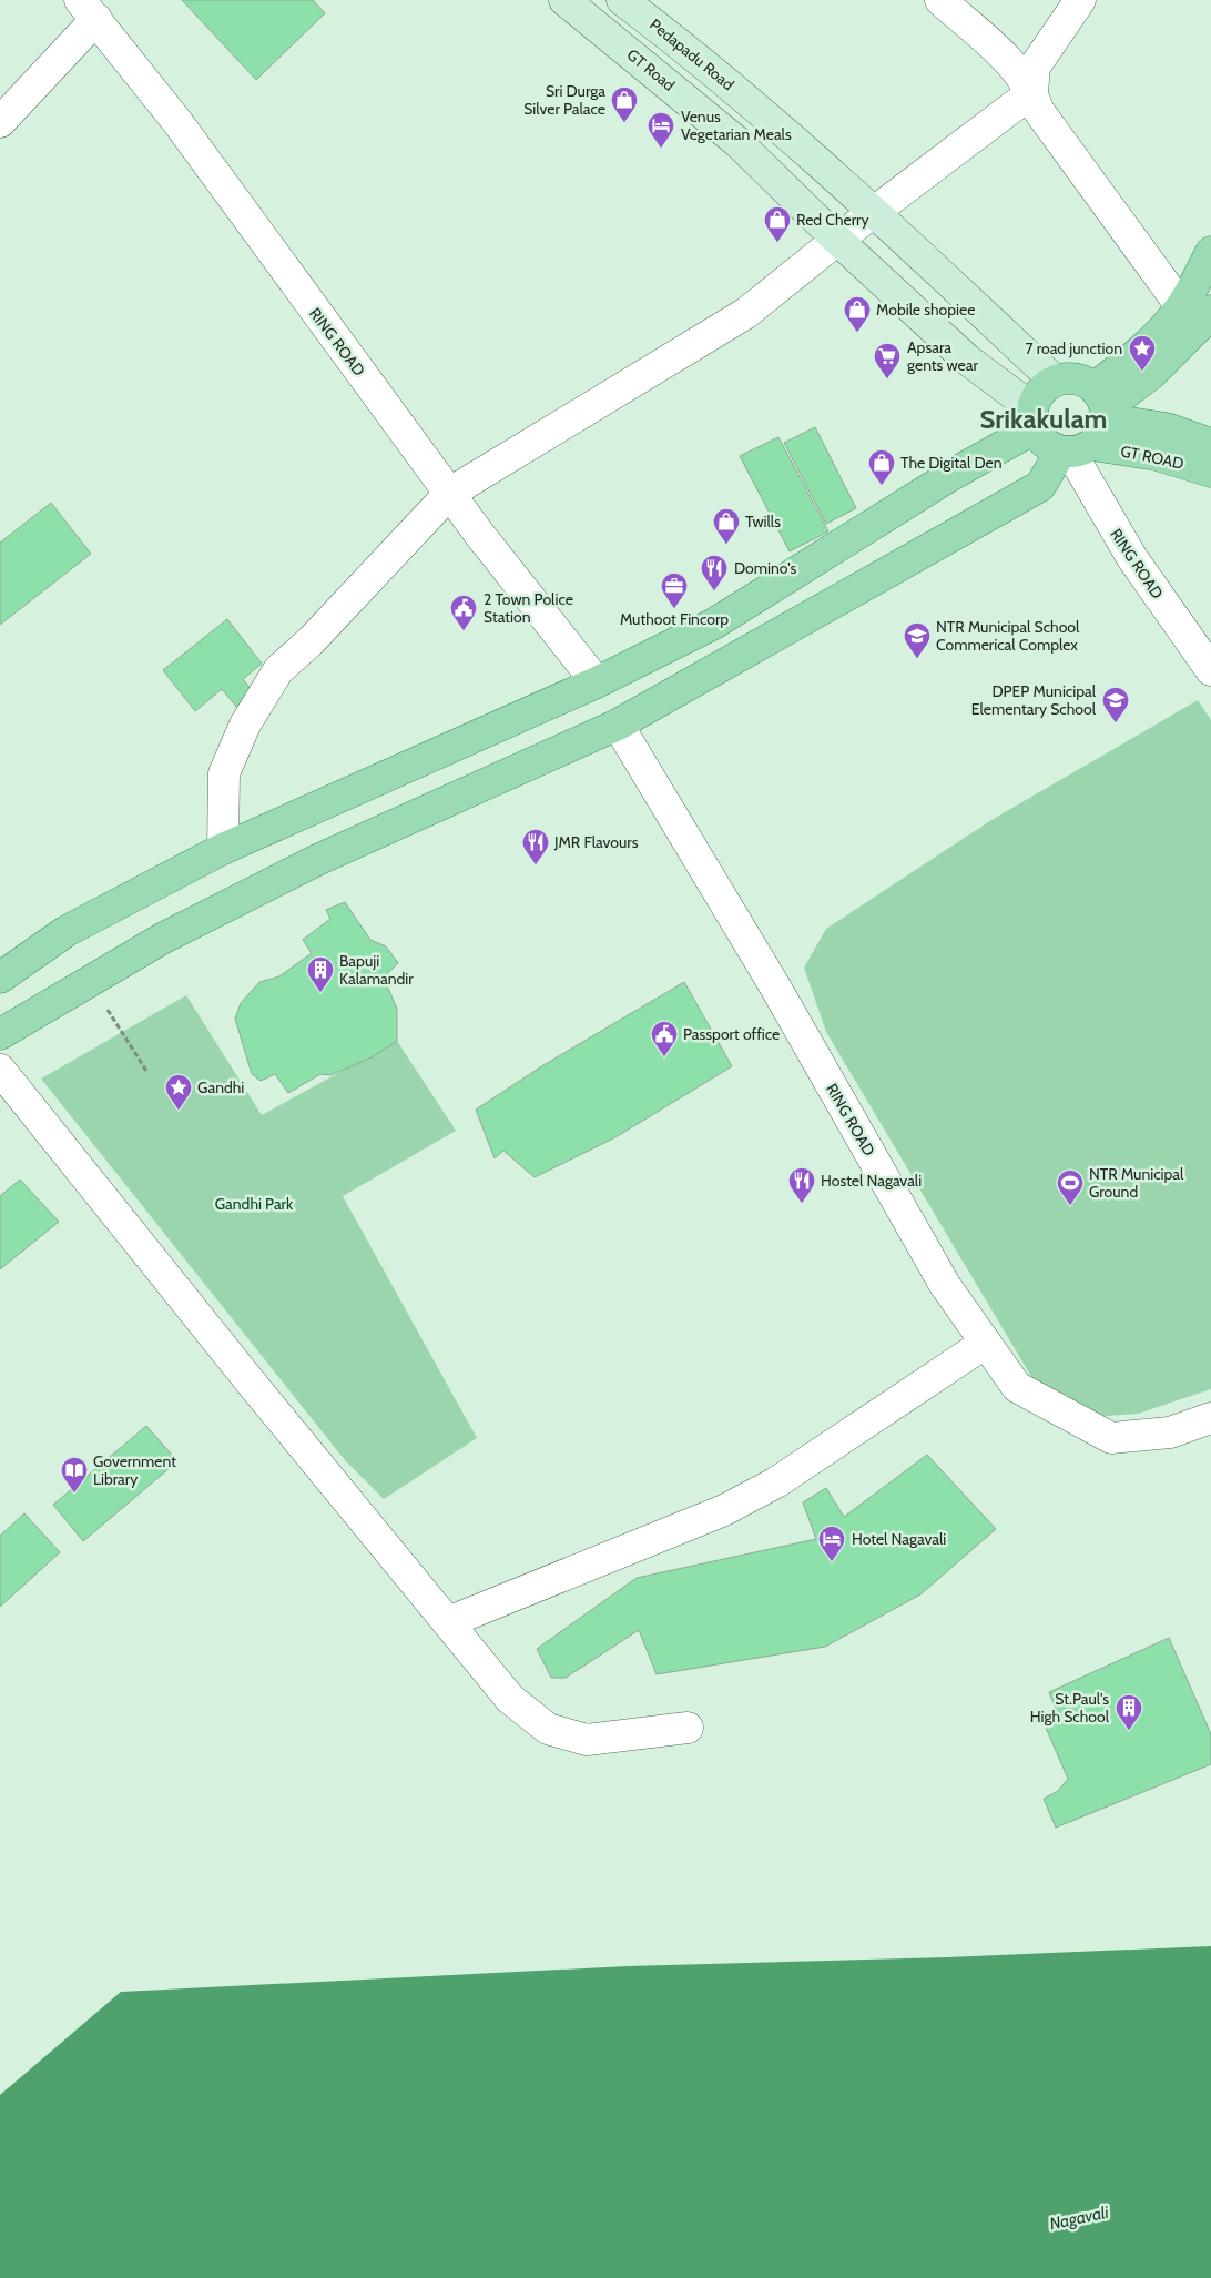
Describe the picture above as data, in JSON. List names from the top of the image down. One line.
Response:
{"streets":{"main road":["Pedapadu Road","GT Road","GT ROAD"],"street":["RING ROAD"]},"crossings":[["RING ROAD","GT ROAD"]],"districts":["Srikakulam"],"water":["Nagavali"],"parks":["Gandhi Park"],"places":{"shop":["Sri Durga Silver Palace","Red Cherry","Mobile shopiee","The Digital Den","Twills"],"hotel":["Venus Vegetarian Meals","Hotel Nagavali"],"place":["7 road junction","Gandhi"],"supermarket":["Apsara gents wear"],"restaurant":["Domino's","JMR Flavours","Hostel Nagavali"],"office":["Muthoot Fincorp"],"public building":["2 Town Police Station","Passport office"],"school or university":["NTR Municipal School Commerical Complex","DPEP Municipal Elementary School"],"building":["Bapuji Kalamandir","St.Paul's High School"],"sports":["NTR Municipal Ground"],"library":["Government Library"]}}
